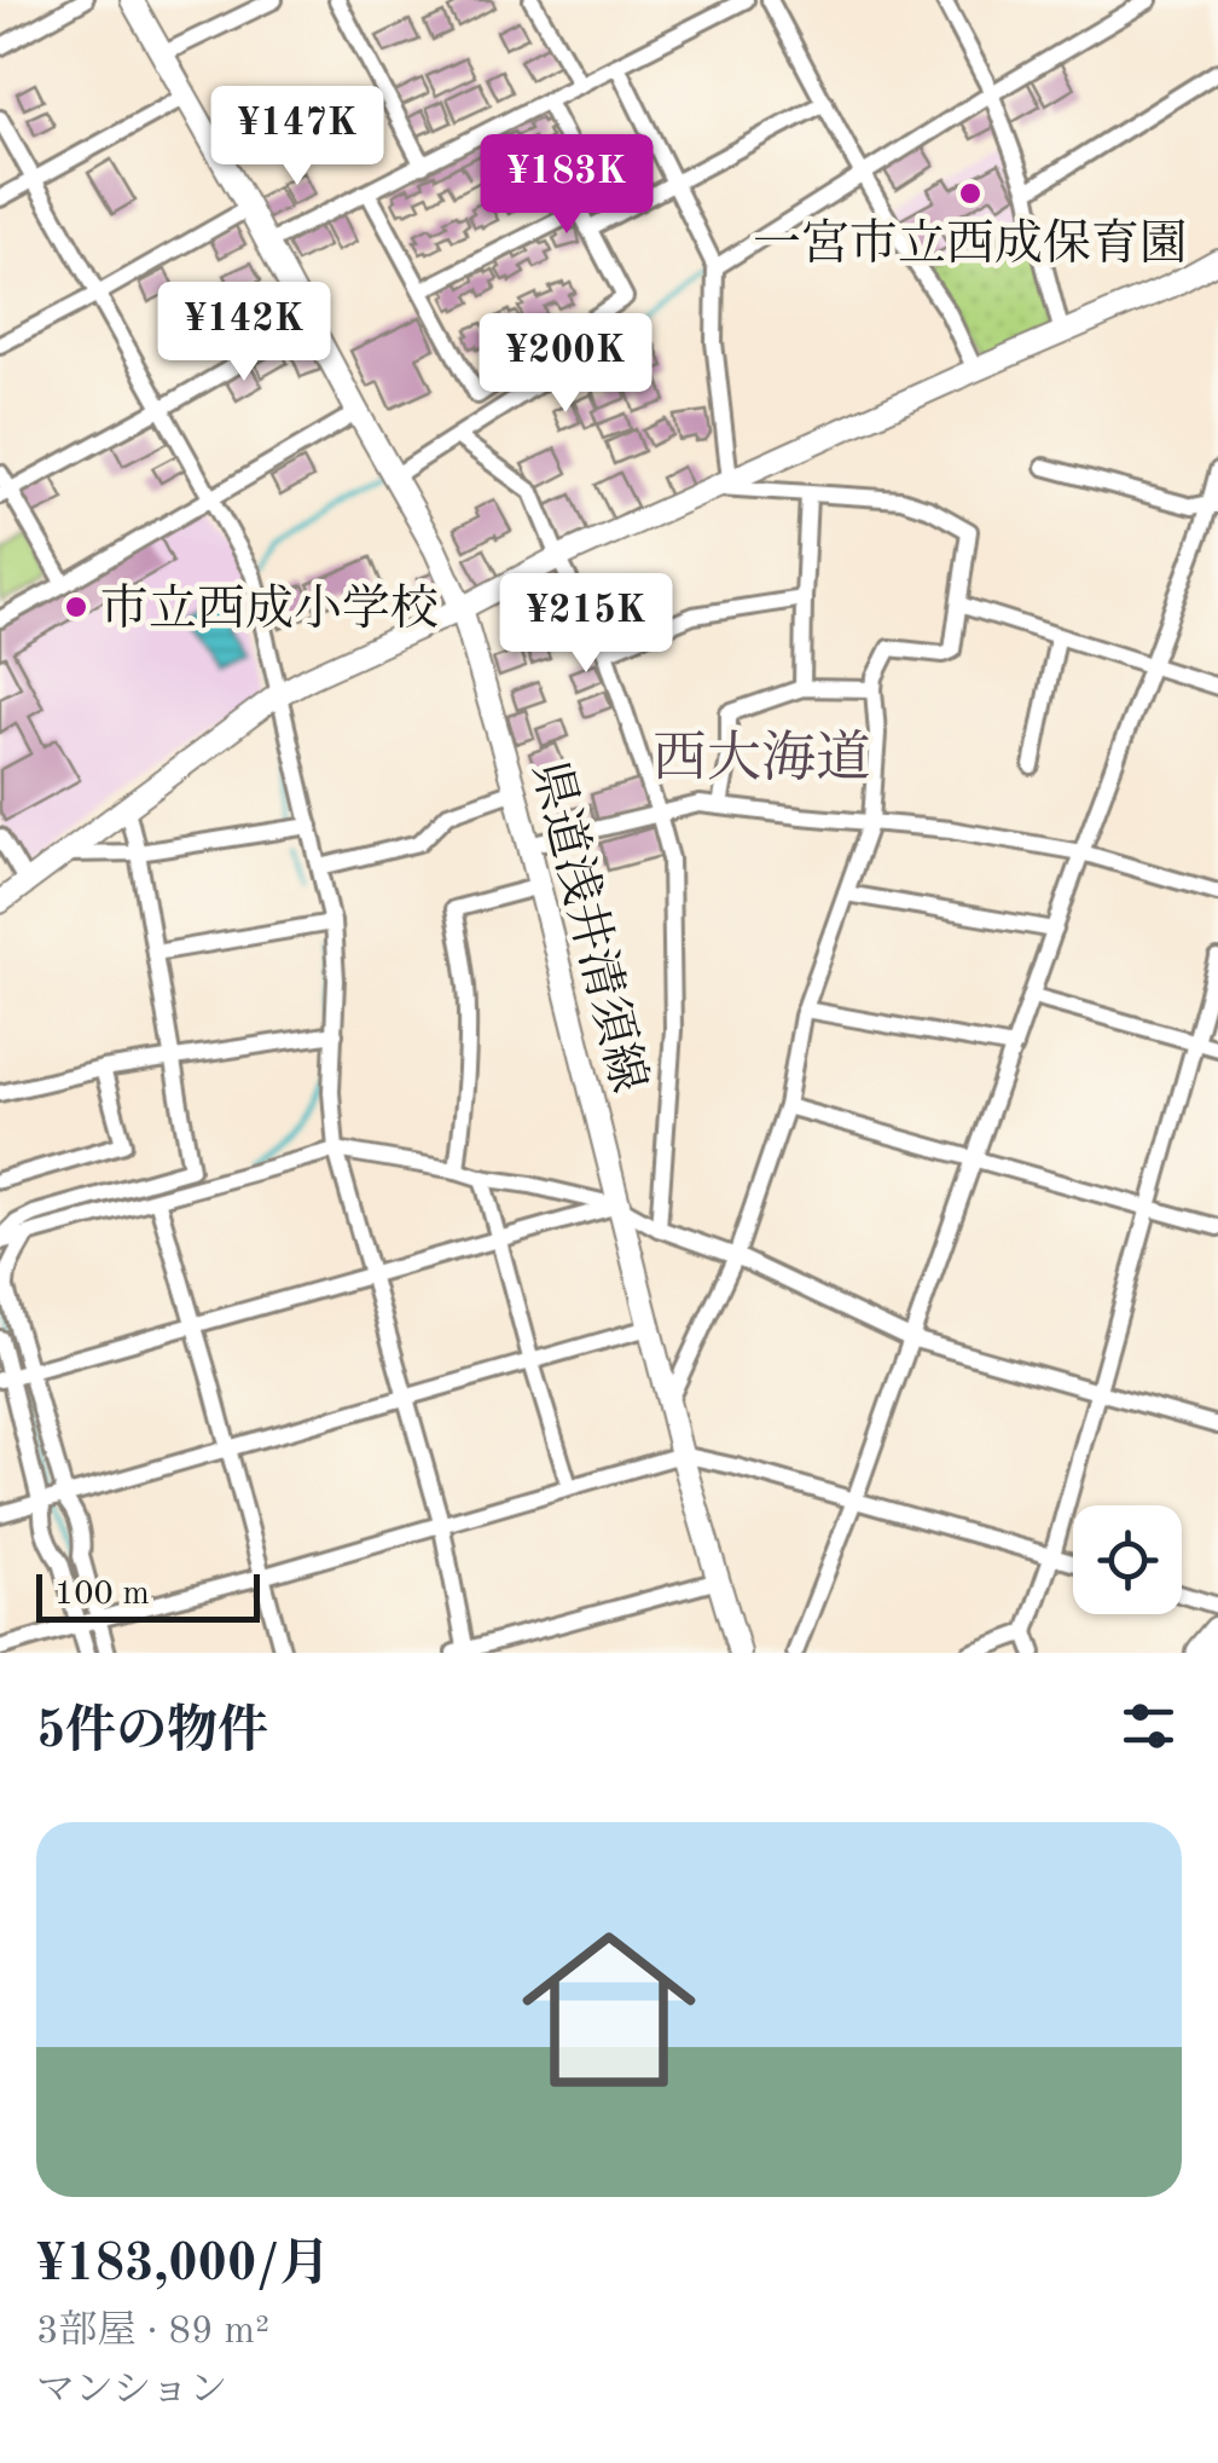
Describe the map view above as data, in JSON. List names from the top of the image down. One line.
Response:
{"streets":{"main road":["県道浅井清須線"]},"districts":["西大海道"],"places":["一宮市立西成保育園","市立西成小学校"],"scale_bar":"100 m","page":{"price":["¥147K","¥183K","¥142K","¥200K","¥215K"],"scale":"100 m","heading":"5件の物件","list":[{"name":"¥183,000/月","note":"3部屋 · 89 m² · マンション"}]}}
